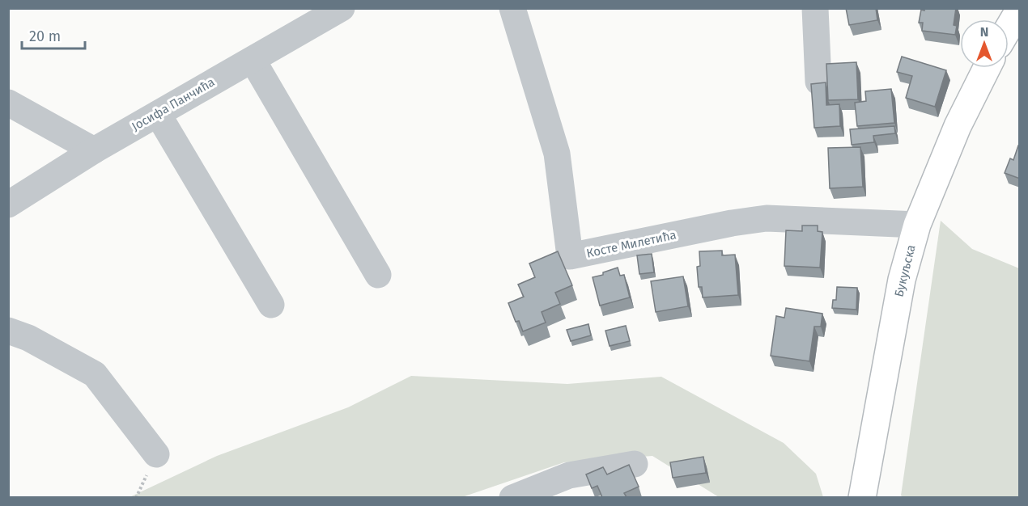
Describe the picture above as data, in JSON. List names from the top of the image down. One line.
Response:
{"streets":{"main road":["Букуљска"],"street":["Јосифа Панчића","Косте Милетића"]},"crossings":[["Косте Милетића","Букуљска"]],"scale_bar":"20 m","north":"top"}
